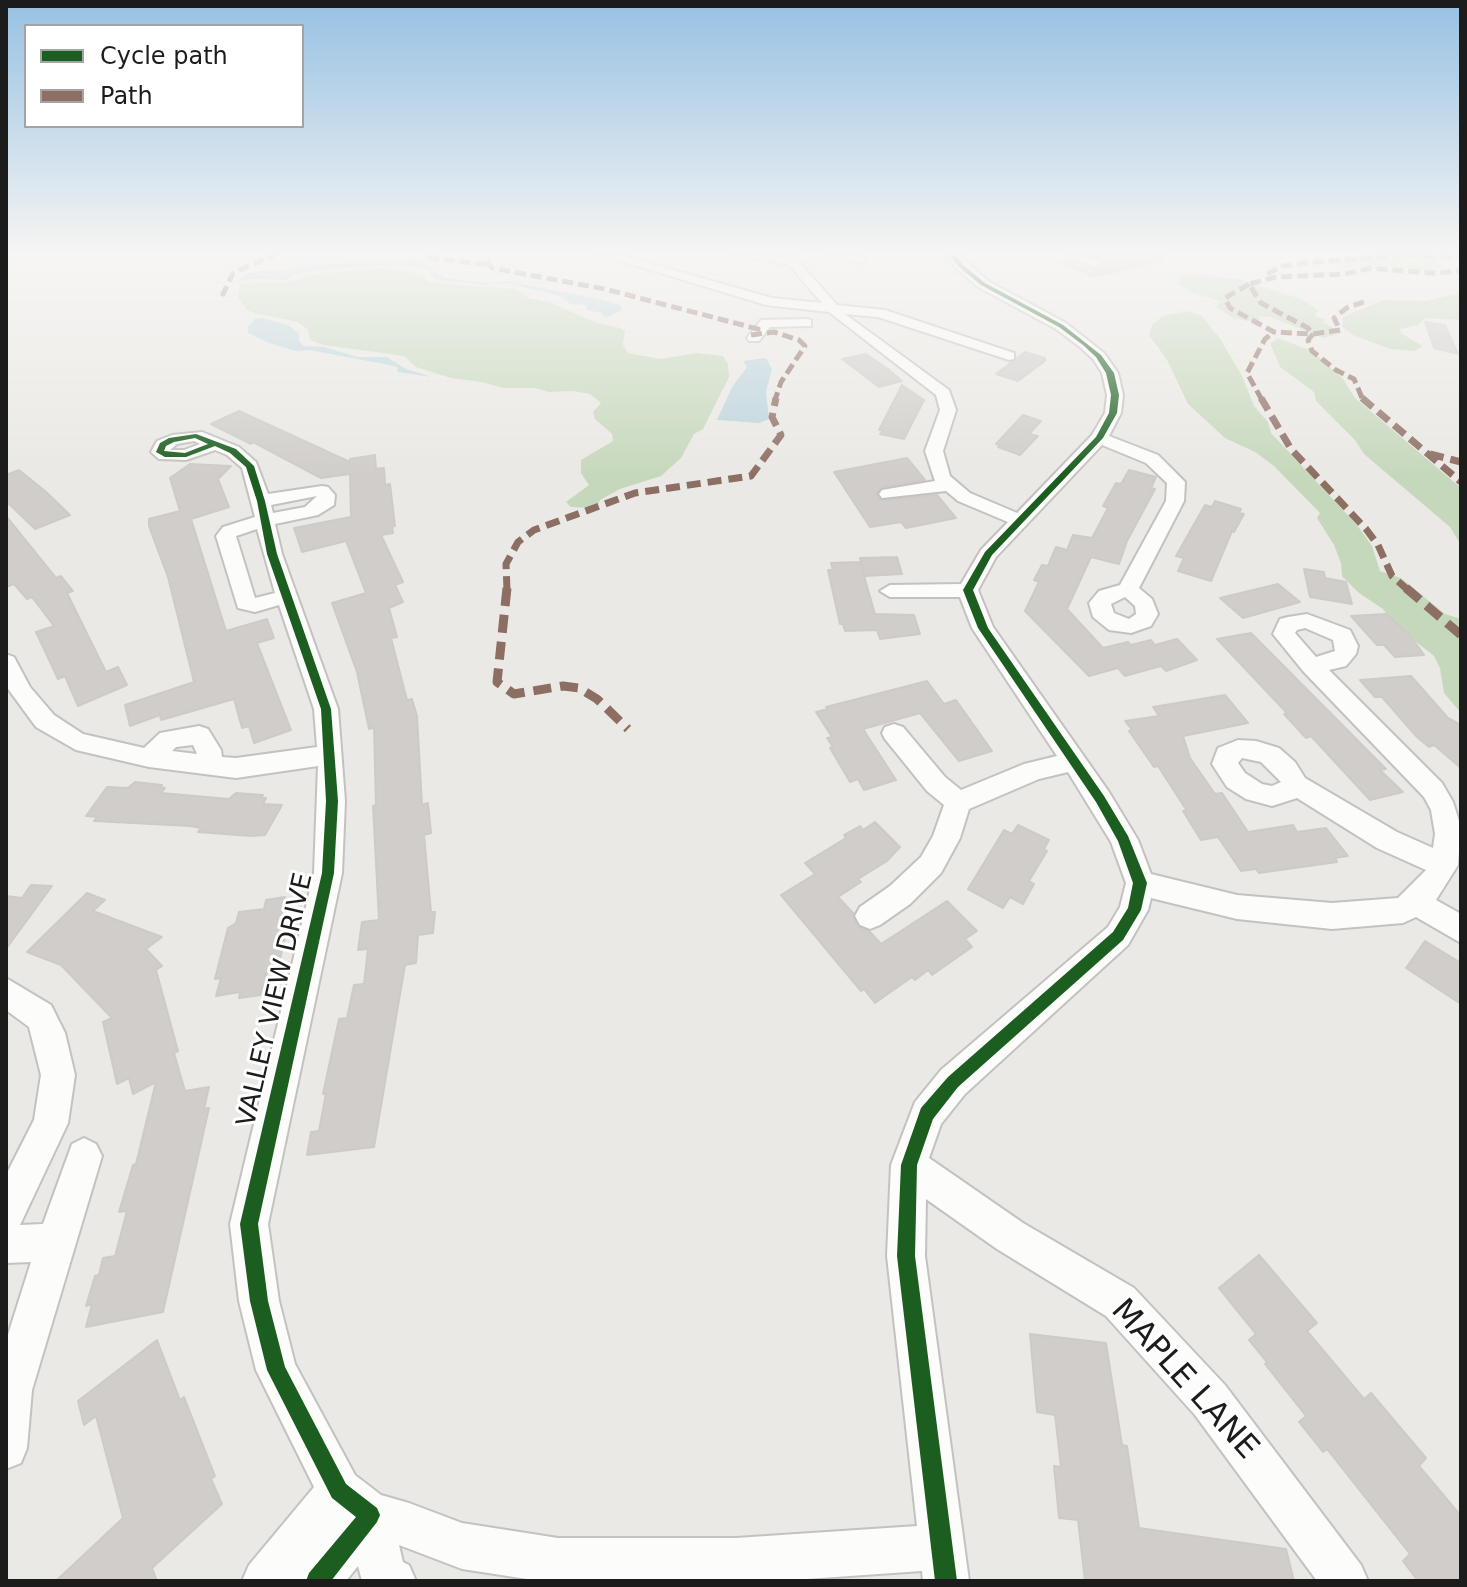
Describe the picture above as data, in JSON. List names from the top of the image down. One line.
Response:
{"streets":{"street":["VALLEY VIEW DRIVE","MAPLE LANE"]},"legend":["Cycle path","Path"]}
